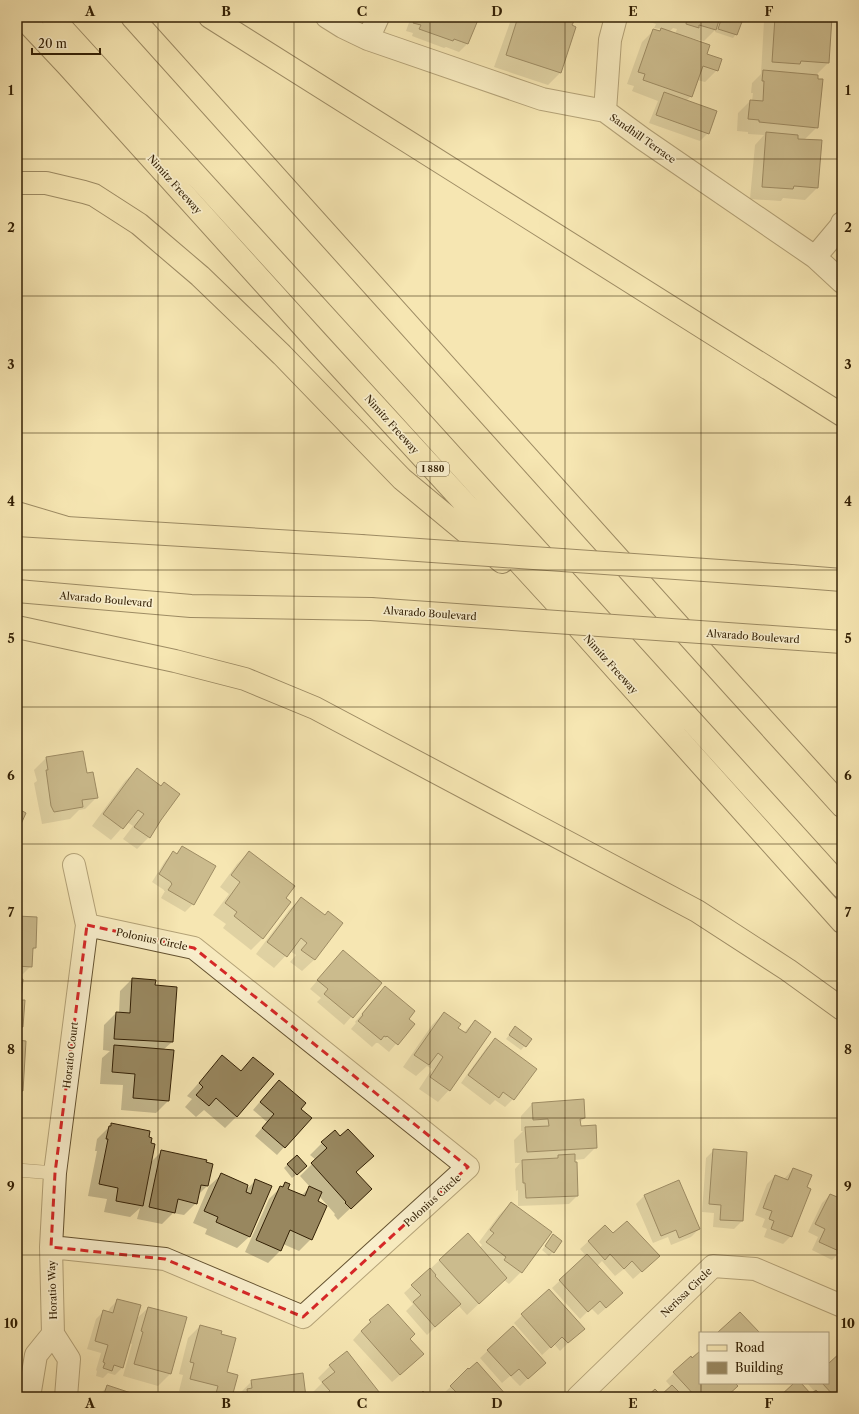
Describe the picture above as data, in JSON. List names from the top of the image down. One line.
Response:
{"streets":{"main road":["Nimitz Freeway","I 880","Alvarado Boulevard"],"street":["Sandhill Terrace","Polonius Circle","Horatio Court","Horatio Way","Nerissa Circle"]},"crossings":[["Polonius Circle","Horatio Court"],["Polonius Circle","Horatio Way"],["Horatio Court","Horatio Way"]],"legend":["Road","Building"],"scale_bar":"20 m","grid":{"columns":["A","B","C","D","E","F"],"rows":["1","2","3","4","5","6","7","8","9","10"]}}
